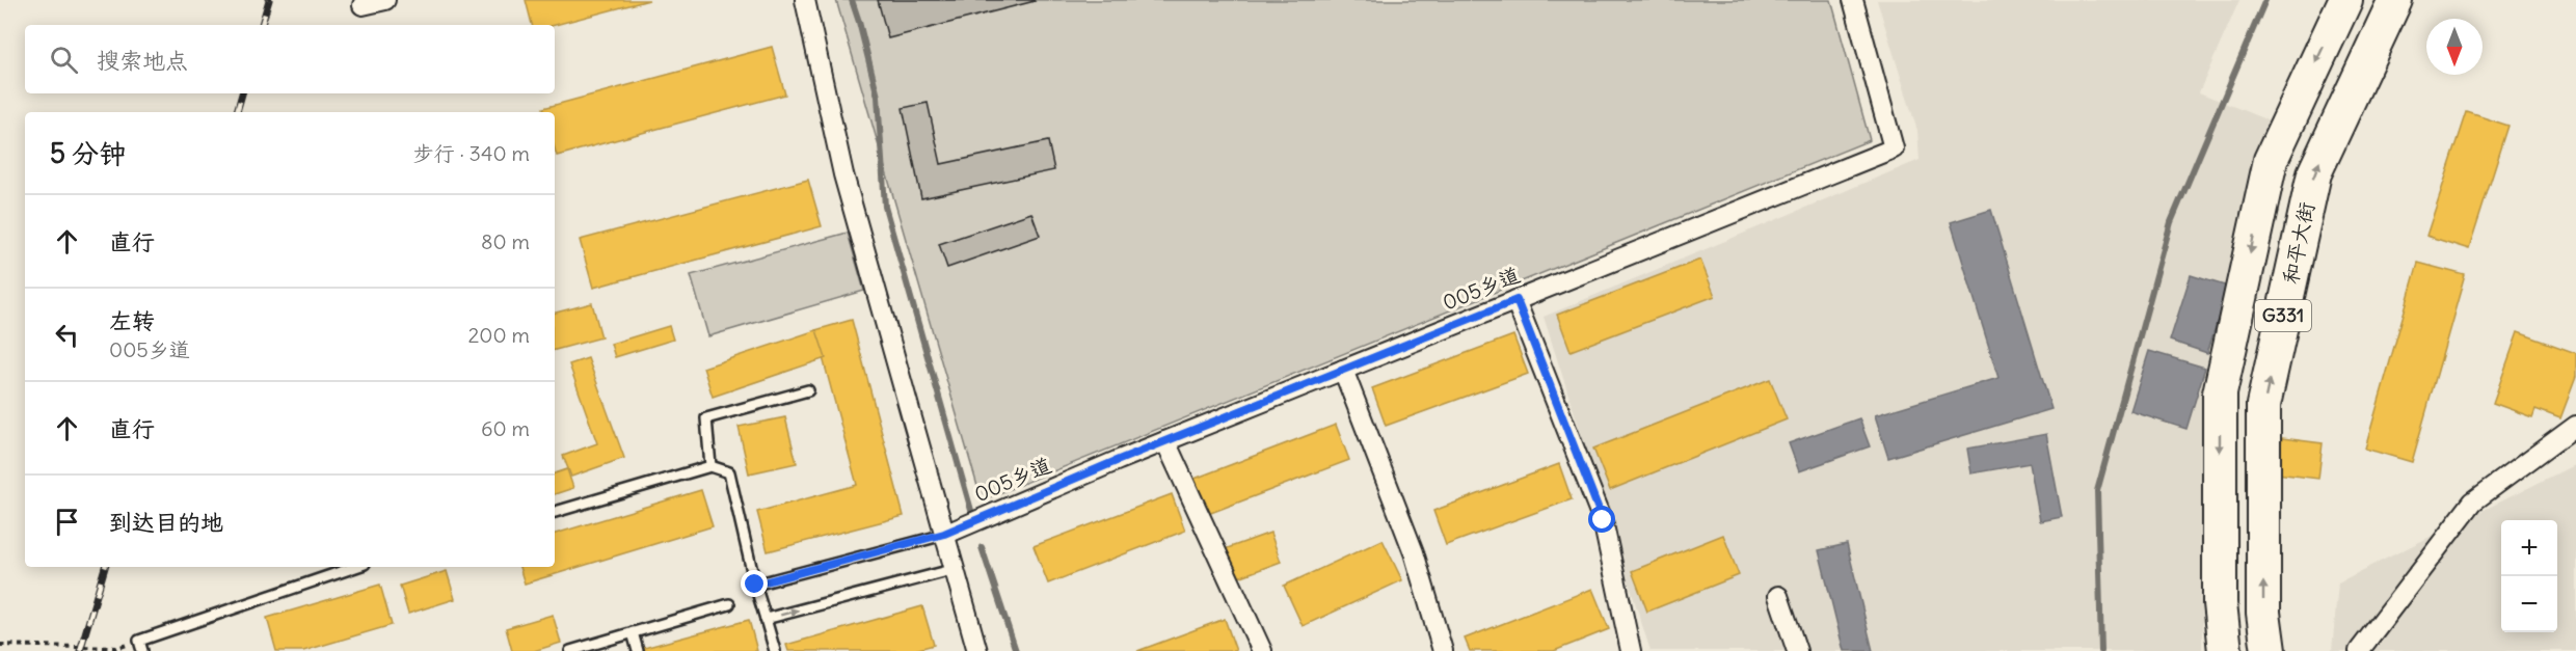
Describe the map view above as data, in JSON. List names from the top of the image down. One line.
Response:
{"streets":{"highway":["和平大街","G331"],"street":["005乡道"]},"north":"bottom","page":{"search":"搜索地点","heading":["5 分钟","步行 · 340 m"],"list":[["直行","80 m"],["左转","005乡道","200 m"],["直行","60 m"],"到达目的地"],"map_buttons":["+","−"]}}
